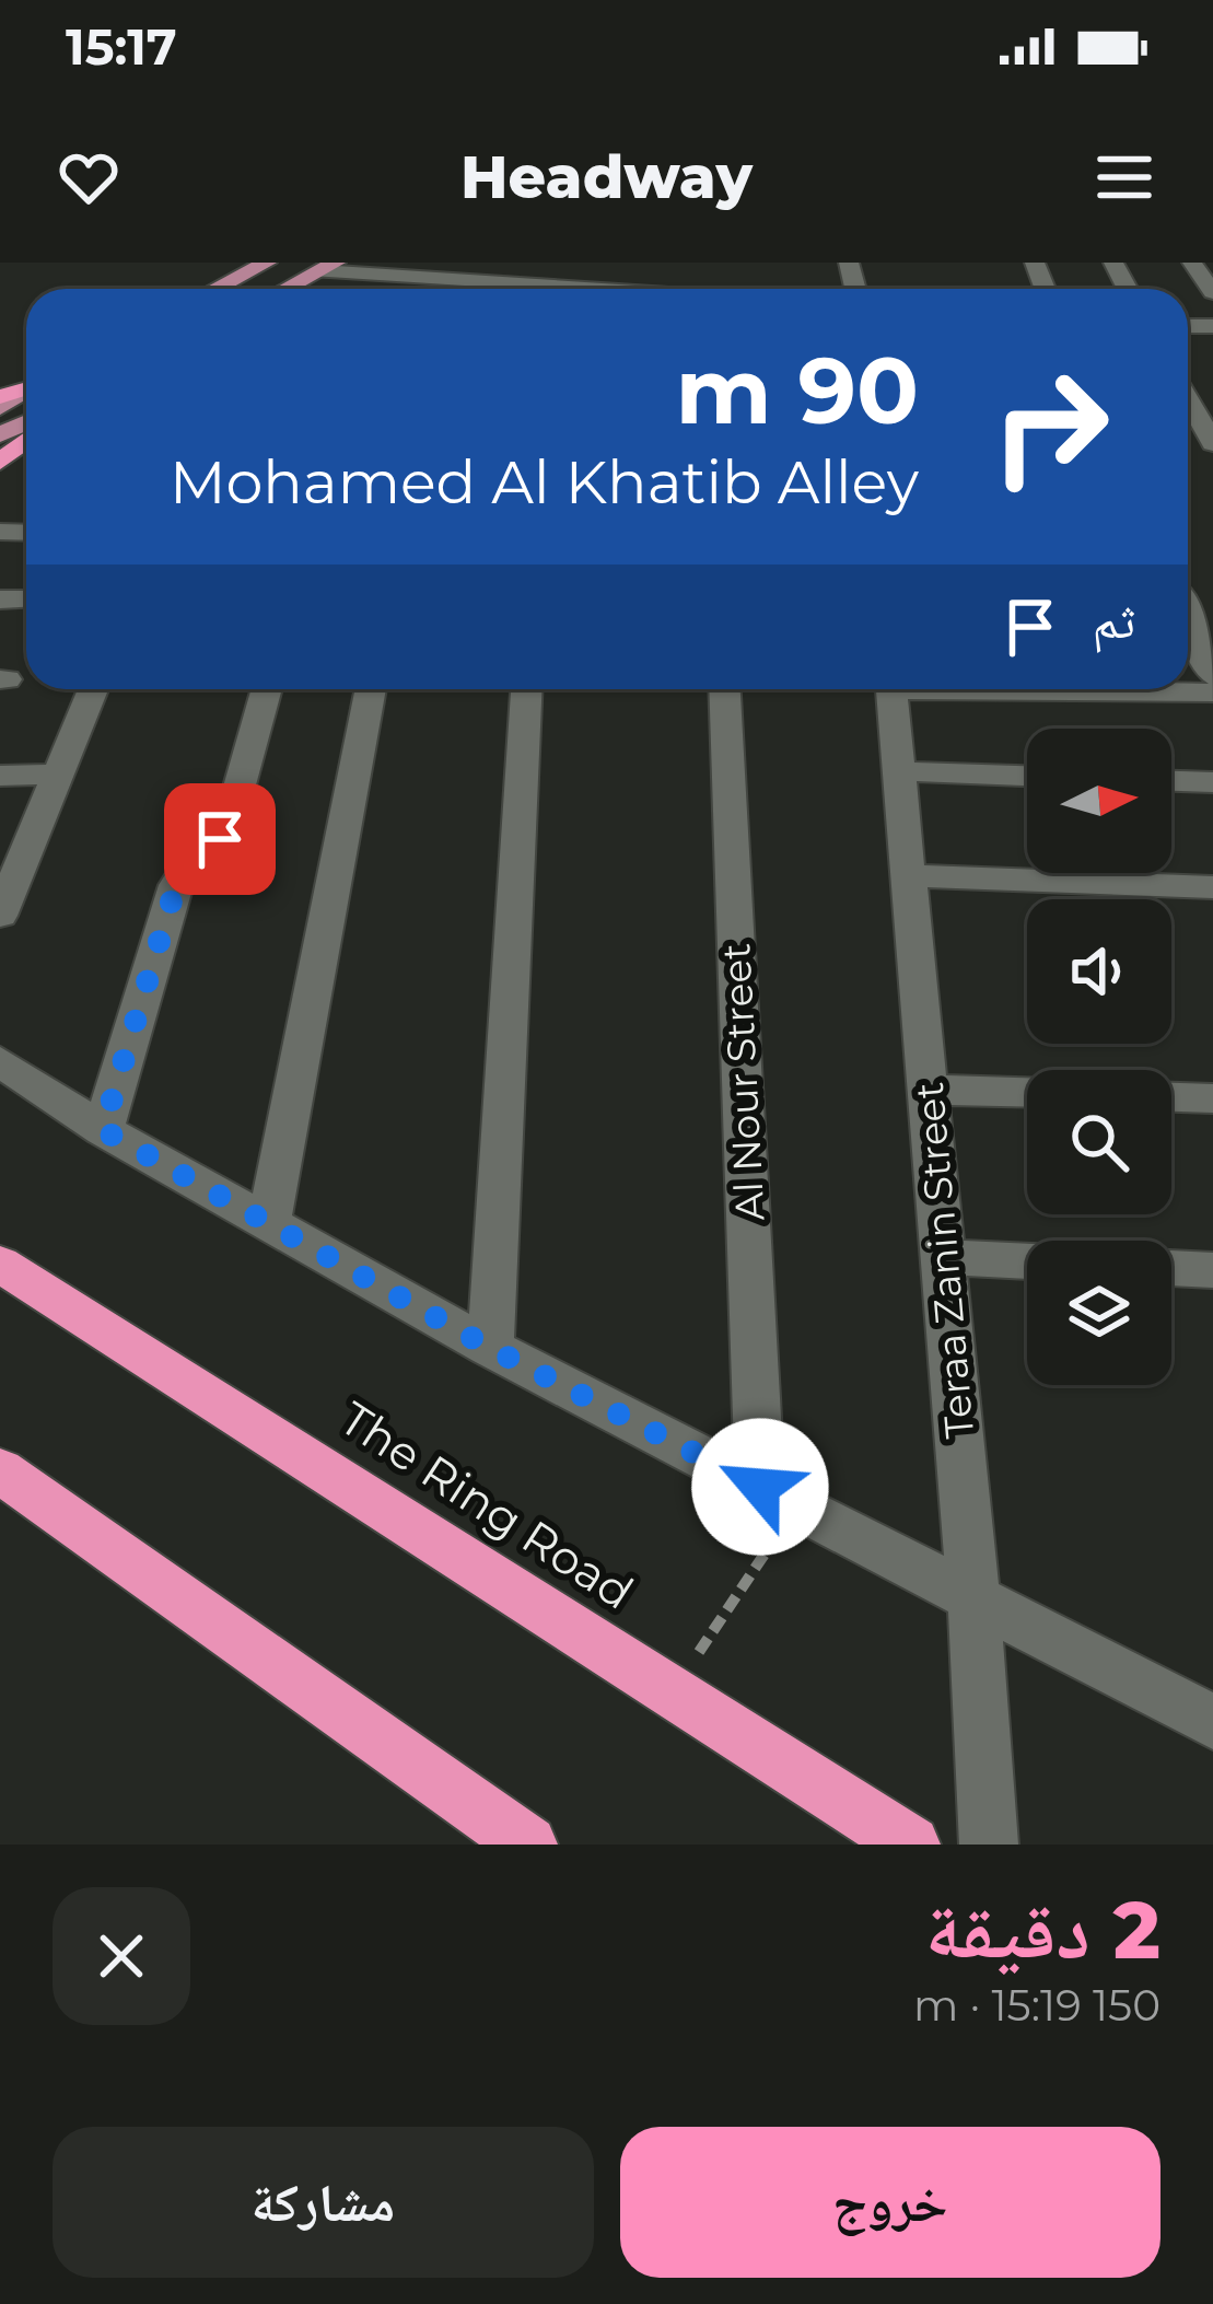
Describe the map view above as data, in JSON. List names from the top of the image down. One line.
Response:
{"streets":{"highway":["The Ring Road"],"street":["Al Nour Street","Teraa Zanin Street"]},"north":"right","page":{"status":"15:17","header":"Headway","turn":["90 m","Mohamed Al Khatib Alley"],"then":"ثم","heading":["2 دقيقة","150 m · 15:19"],"buttons":["خروج","مشاركة"]}}
